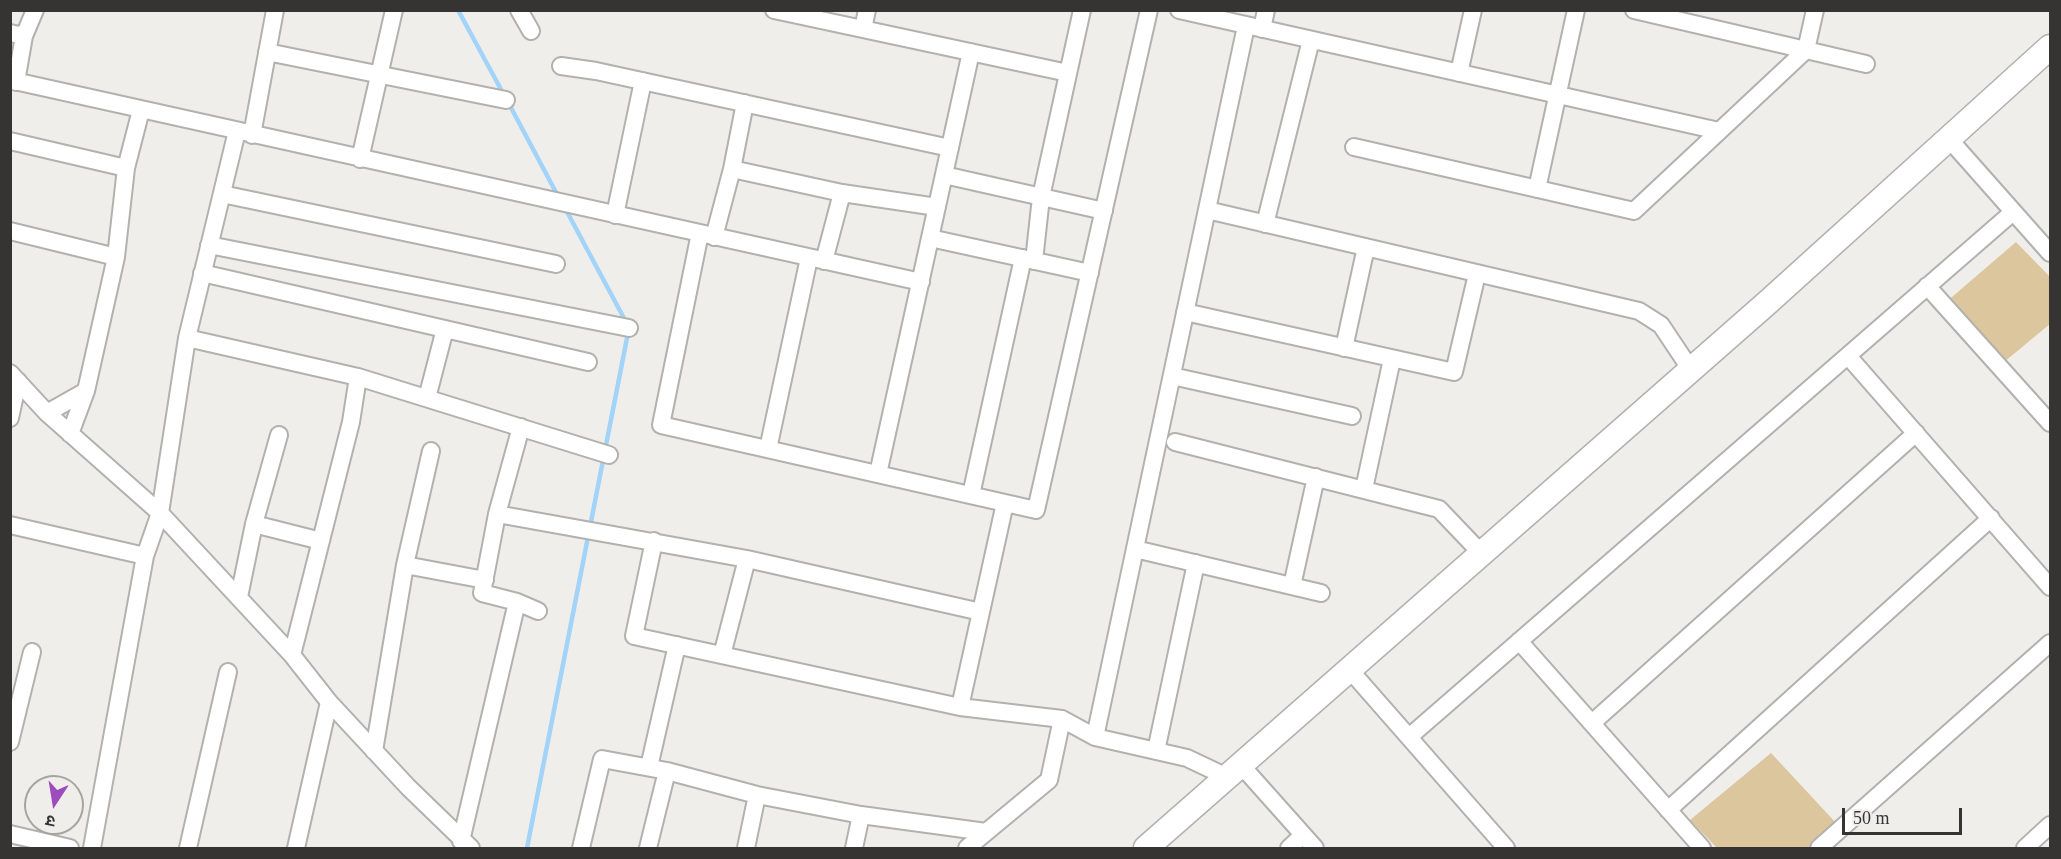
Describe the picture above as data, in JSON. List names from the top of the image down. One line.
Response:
{"scale_bar":"50 m","north":"bottom"}
